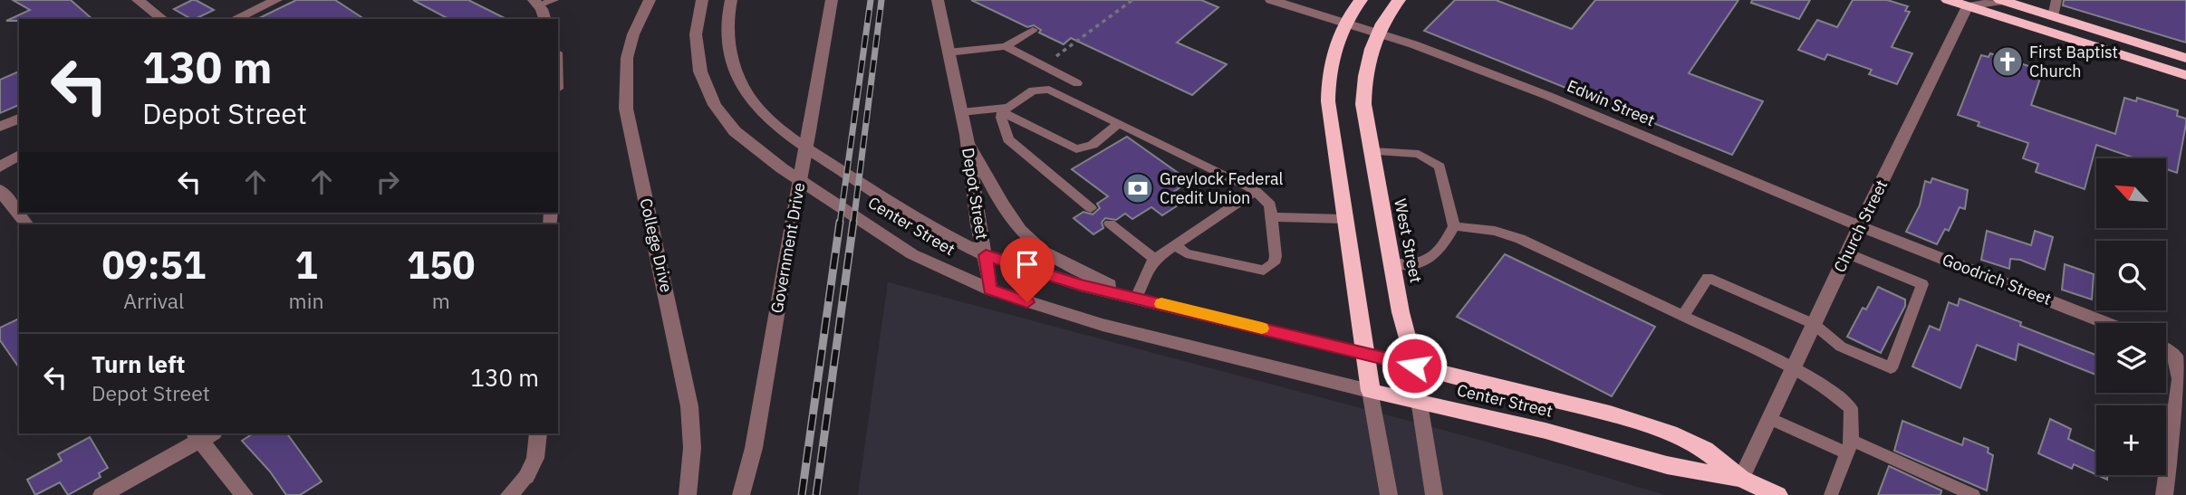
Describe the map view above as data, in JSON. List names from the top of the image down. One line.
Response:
{"streets":{"highway":["Center Street","West Street"],"street":["Edwin Street","Depot Street","Church Street","College Drive","Government Drive","Goodrich Street"]},"crossings":[["Edwin Street","Church Street"],["Edwin Street","West Street"],["Edwin Street","Goodrich Street"],["Depot Street","Center Street"],["Center Street","Church Street"],["Center Street","West Street"],["Church Street","Goodrich Street"]],"places":{"church":["First Baptist Church"],"bank":["Greylock Federal Credit Union"]},"north":"top left","page":{"turn":["130 m","Depot Street"],"map_buttons":"+","eta":["09:51","Arrival","1","min","150","m"],"list":[{"name":"Turn left","note":"Depot Street","value":"130 m"}]}}
